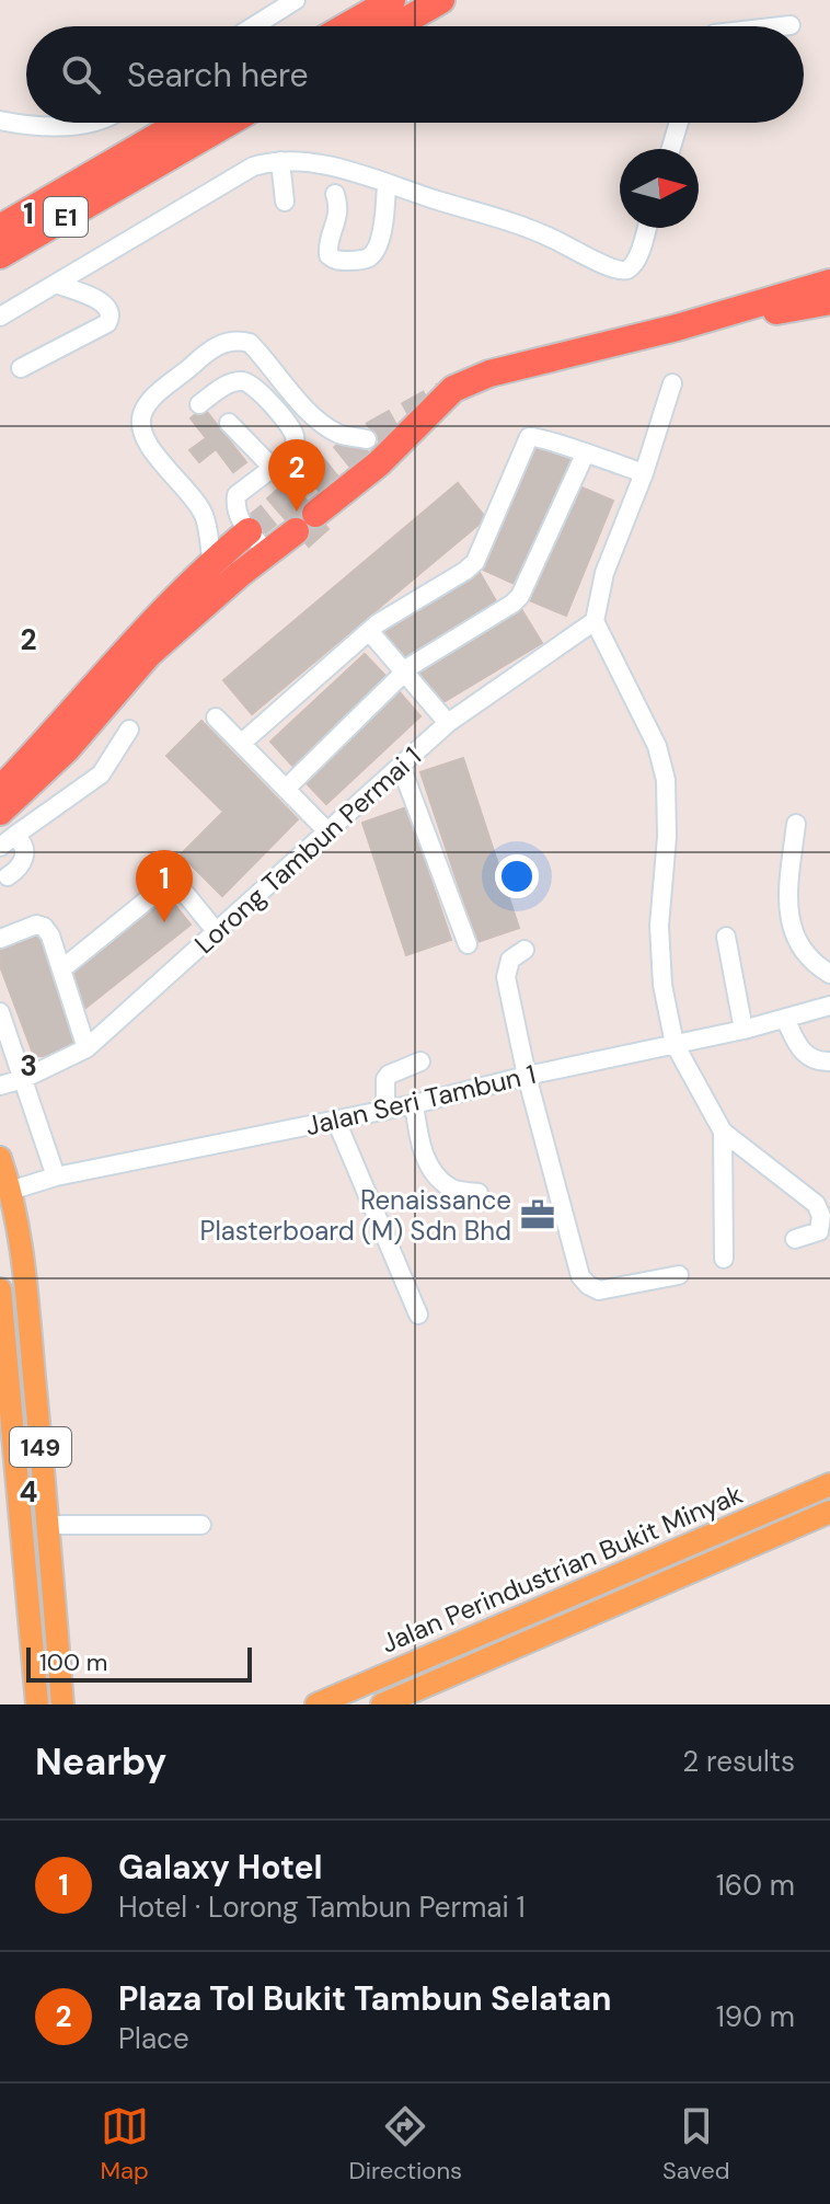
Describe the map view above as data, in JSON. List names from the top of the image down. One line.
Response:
{"streets":{"highway":["E1"],"main road":["149","Jalan Perindustrian Bukit Minyak"],"street":["Lorong Tambun Permai 1","Jalan Seri Tambun 1"]},"crossings":[["Jalan Seri Tambun 1","149"]],"places":{"office":["Renaissance Plasterboard (M) Sdn Bhd"]},"scale_bar":"100 m","north":"right","page":{"search":"Search here","pins":["2","1"],"scale":"100 m","heading":["Nearby","2 results"],"list":[{"mark":"1","name":"Galaxy Hotel","note":"Hotel · Lorong Tambun Permai 1","value":"160 m"},{"mark":"2","name":"Plaza Tol Bukit Tambun Selatan","note":"Place","value":"190 m"}],"nav":["Map","Directions","Saved"]},"grid":{"rows":["1","2","3","4"]}}
